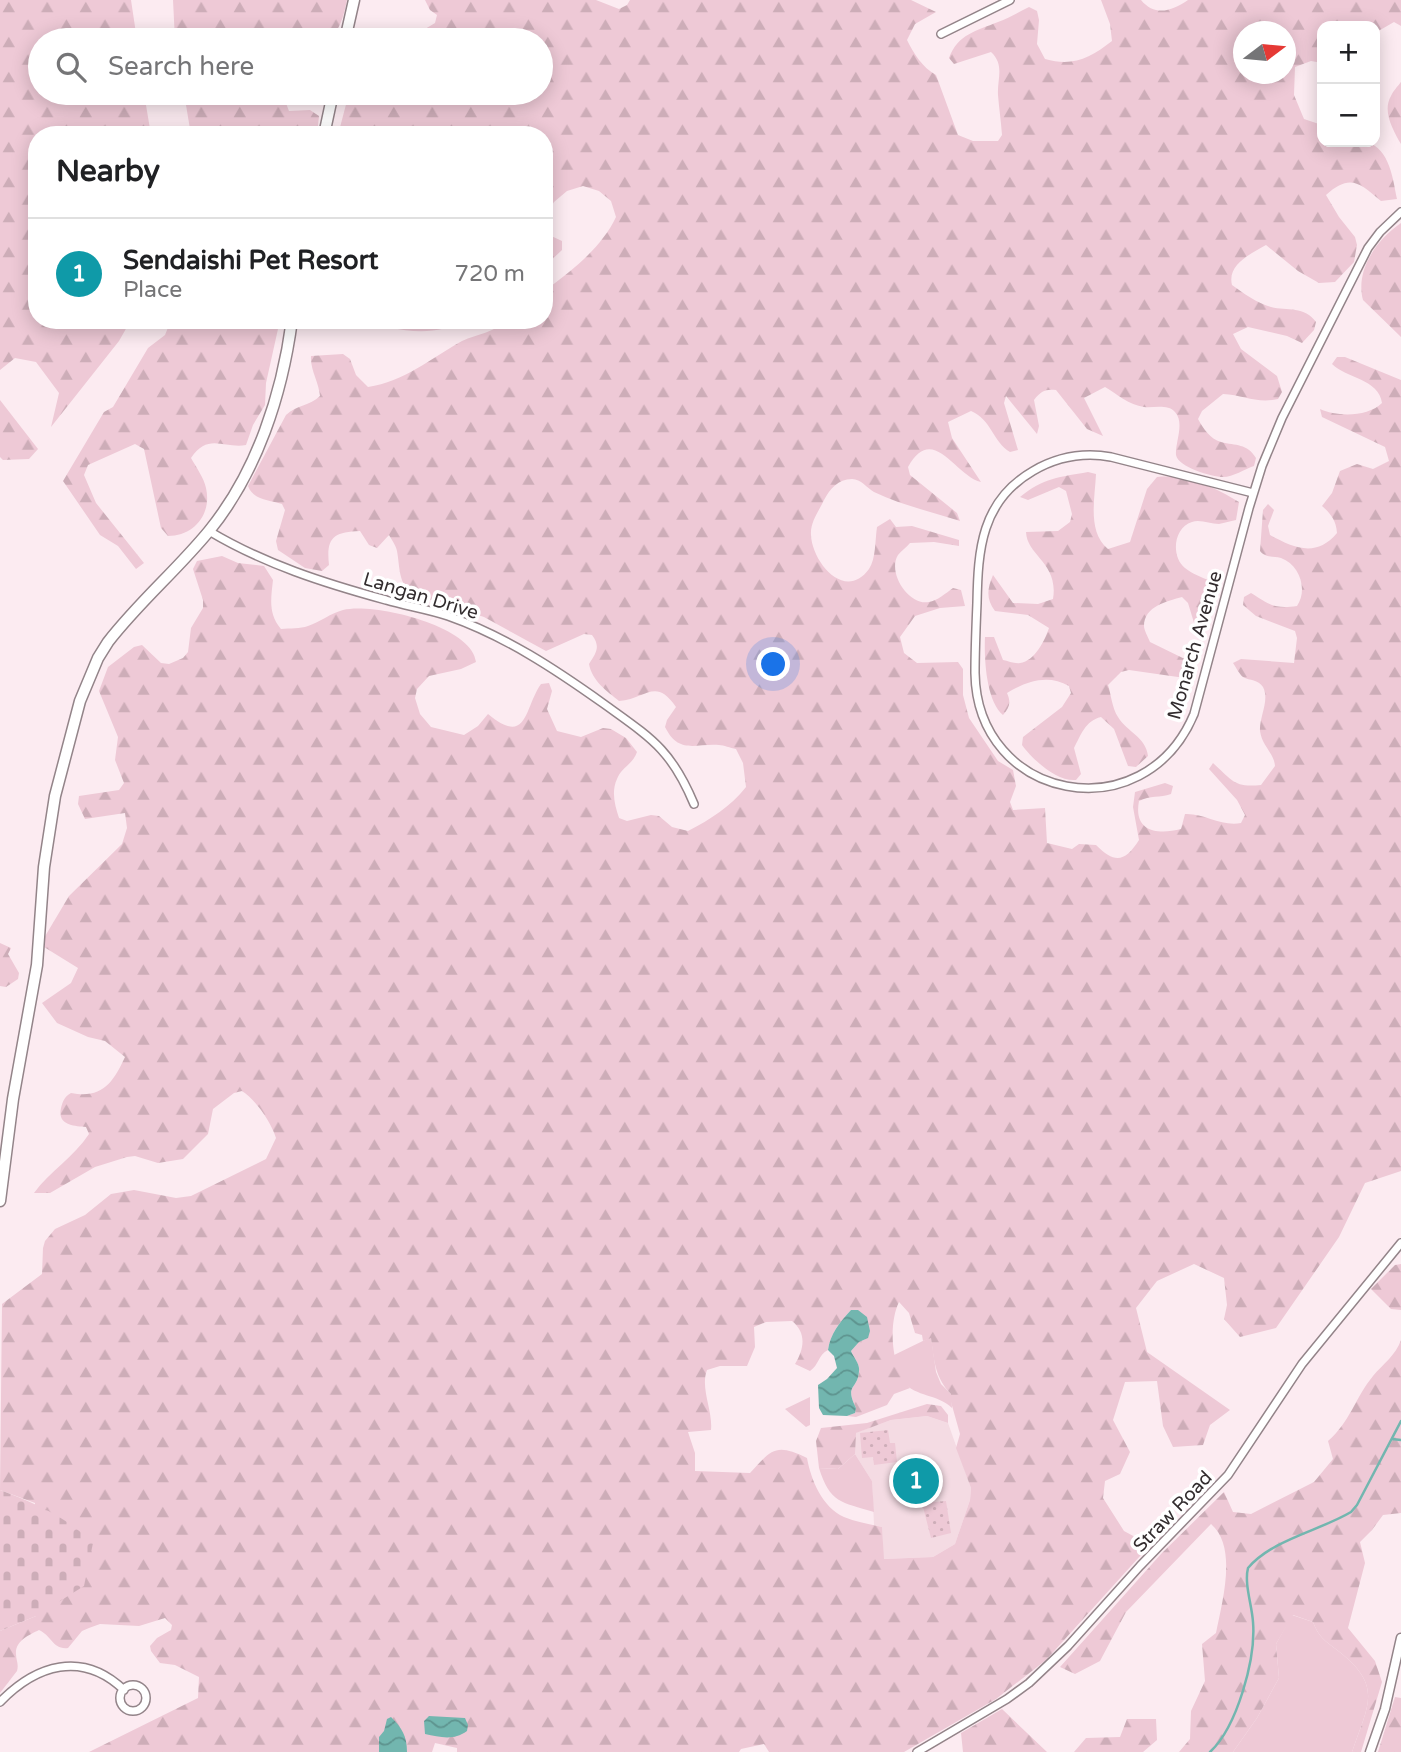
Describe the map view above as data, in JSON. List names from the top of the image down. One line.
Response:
{"streets":{"street":["Langan Drive","Monarch Avenue","Straw Road"]},"north":"right","page":{"map_buttons":["+","−"],"search":"Search here","heading":"Nearby","list":[{"mark":"1","name":"Sendaishi Pet Resort","note":"Place","value":"720 m"}],"pins":"1"}}
